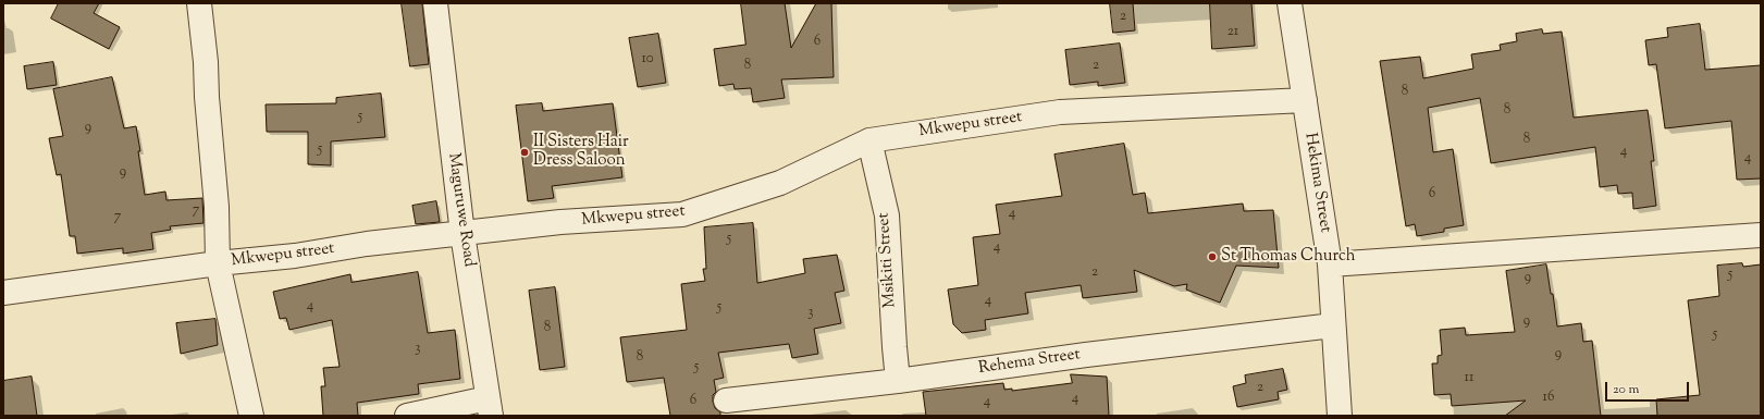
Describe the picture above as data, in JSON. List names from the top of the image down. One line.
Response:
{"streets":{"street":["Mkwepu street","Hekima Street","Maguruwe Road","Msikiti Street","Rehema Street"]},"crossings":[["Mkwepu street","Hekima Street"],["Mkwepu street","Maguruwe Road"],["Mkwepu street","Msikiti Street"],["Hekima Street","Rehema Street"],["Msikiti Street","Rehema Street"]],"places":["II Sisters Hair Dress Saloon","St Thomas Church"],"house_numbers":["2","21","6","10","8","2","8","8","5","9","8","5","4","4","9","6","7","4","7","5","4","2","5","9","4","4","5","3","9","8","5","3","9","8","5","11","2","16","4","6","4"],"scale_bar":"20 m"}
